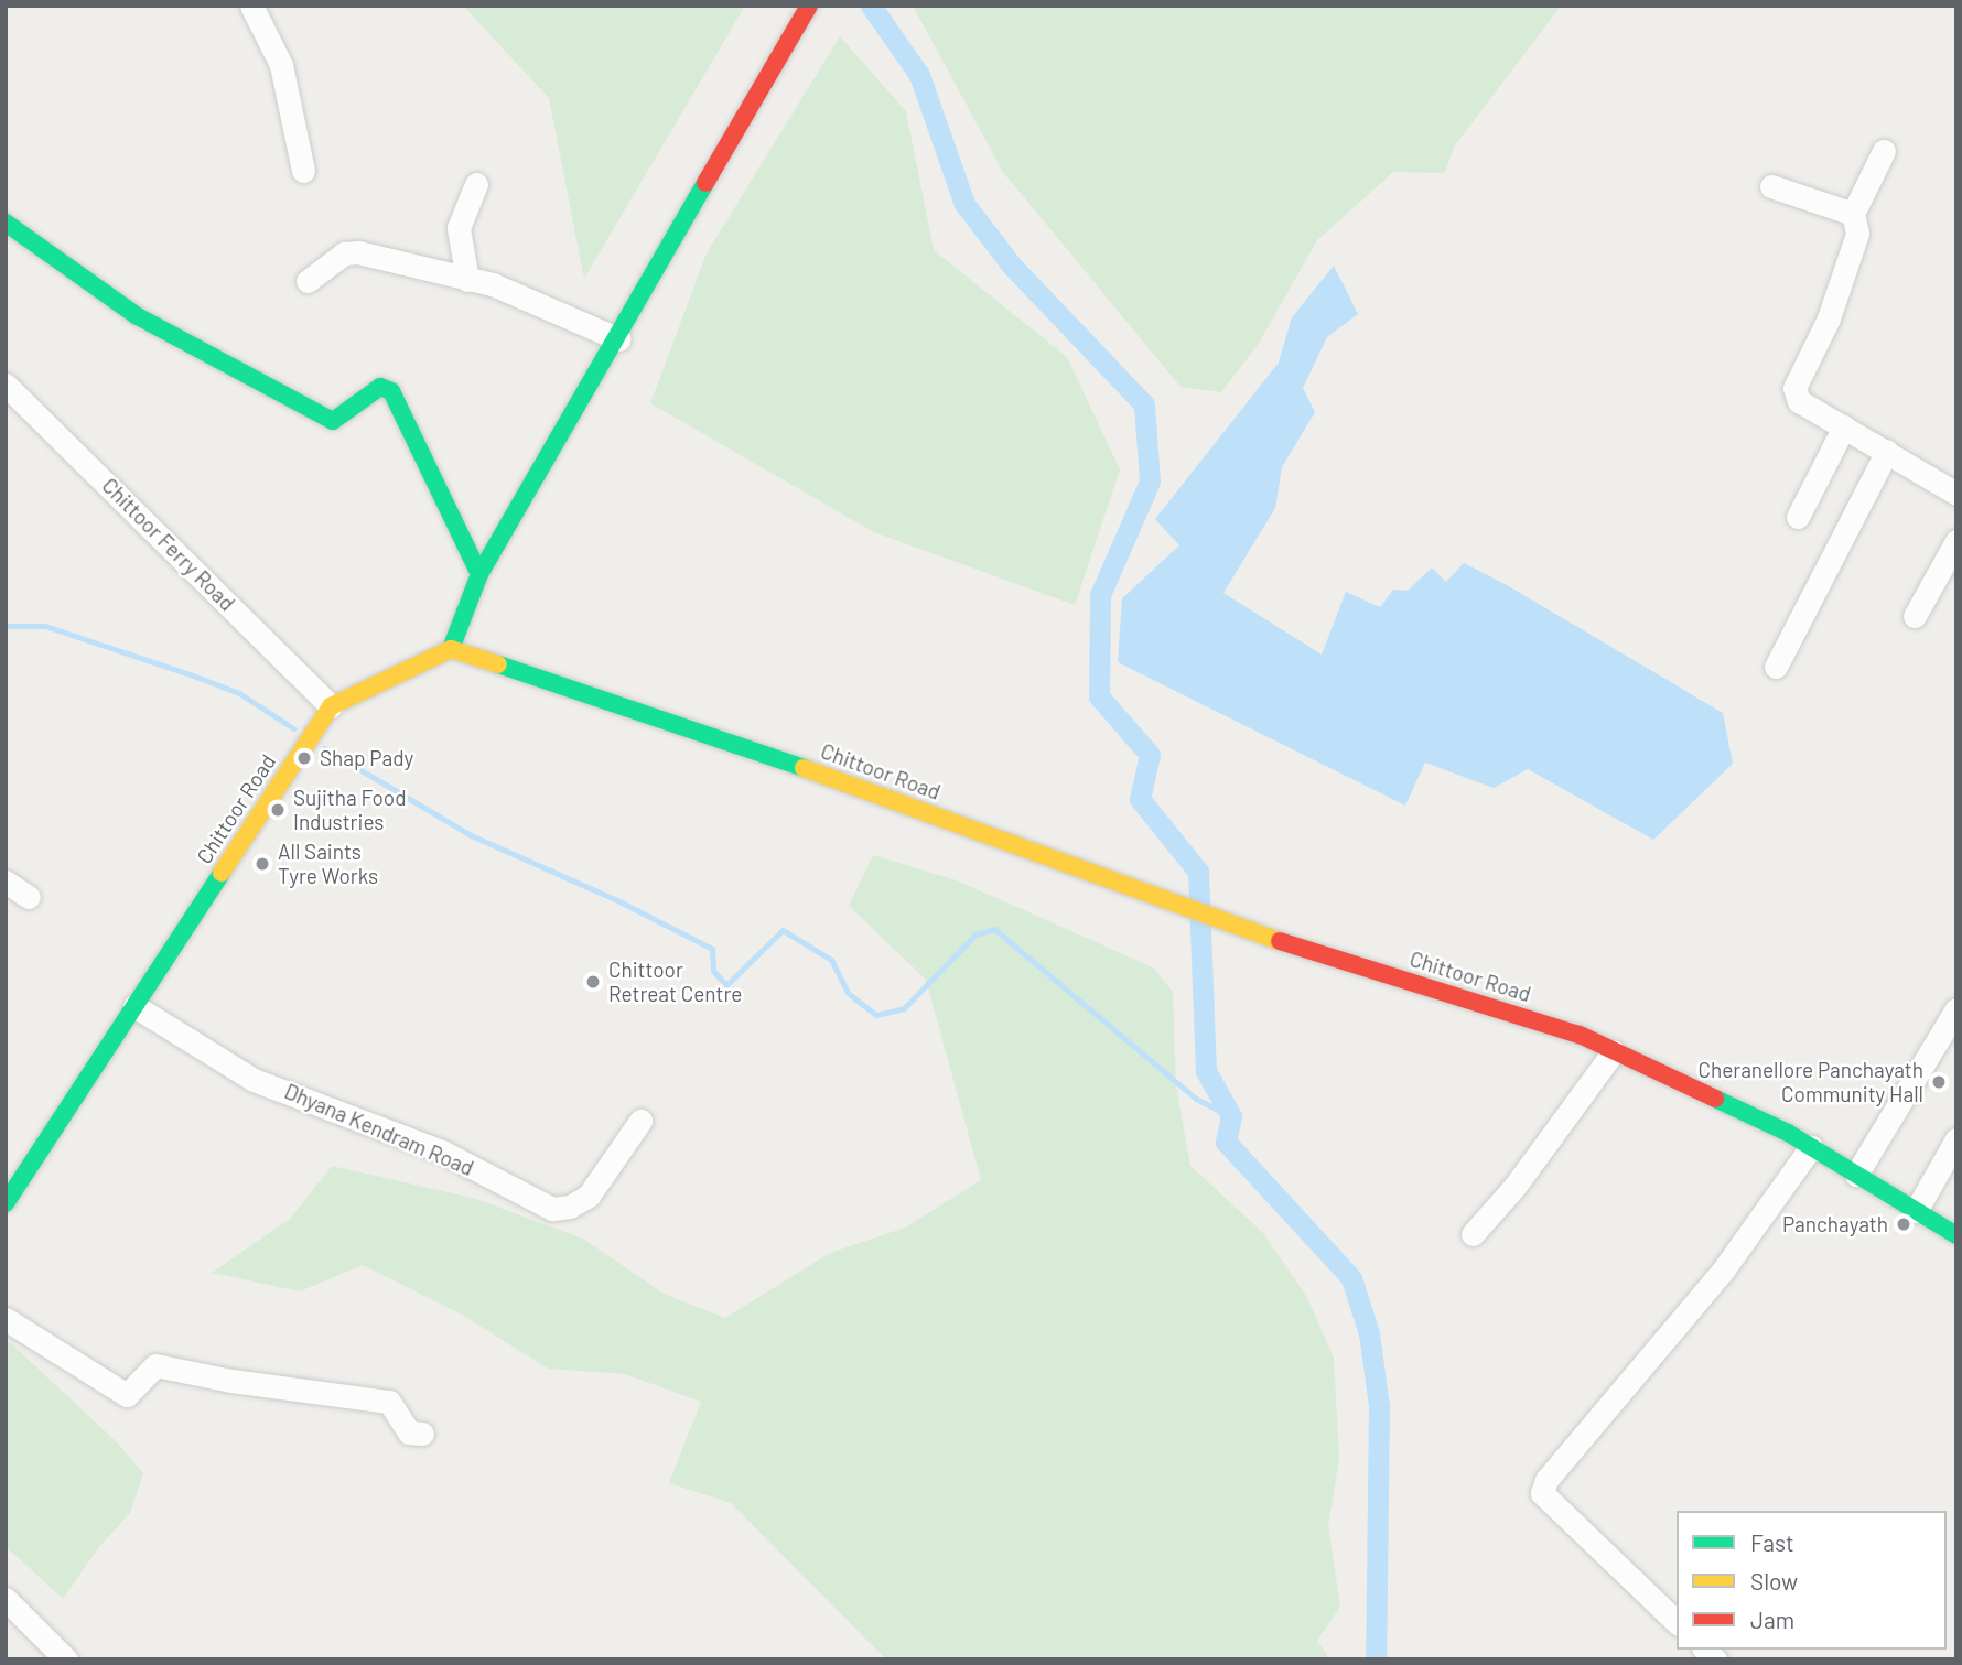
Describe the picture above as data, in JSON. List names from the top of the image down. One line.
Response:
{"streets":{"main road":["Chittoor Road"],"street":["Chittoor Ferry Road","Dhyana Kendram Road"]},"crossings":[["Chittoor Ferry Road","Chittoor Road"],["Chittoor Road","Dhyana Kendram Road"]],"places":["Shap Pady","Sujitha Food Industries","All Saints Tyre Works","Chittoor Retreat Centre","Cheranellore Panchayath Community Hall","Panchayath"],"legend":["Fast","Slow","Jam"]}
